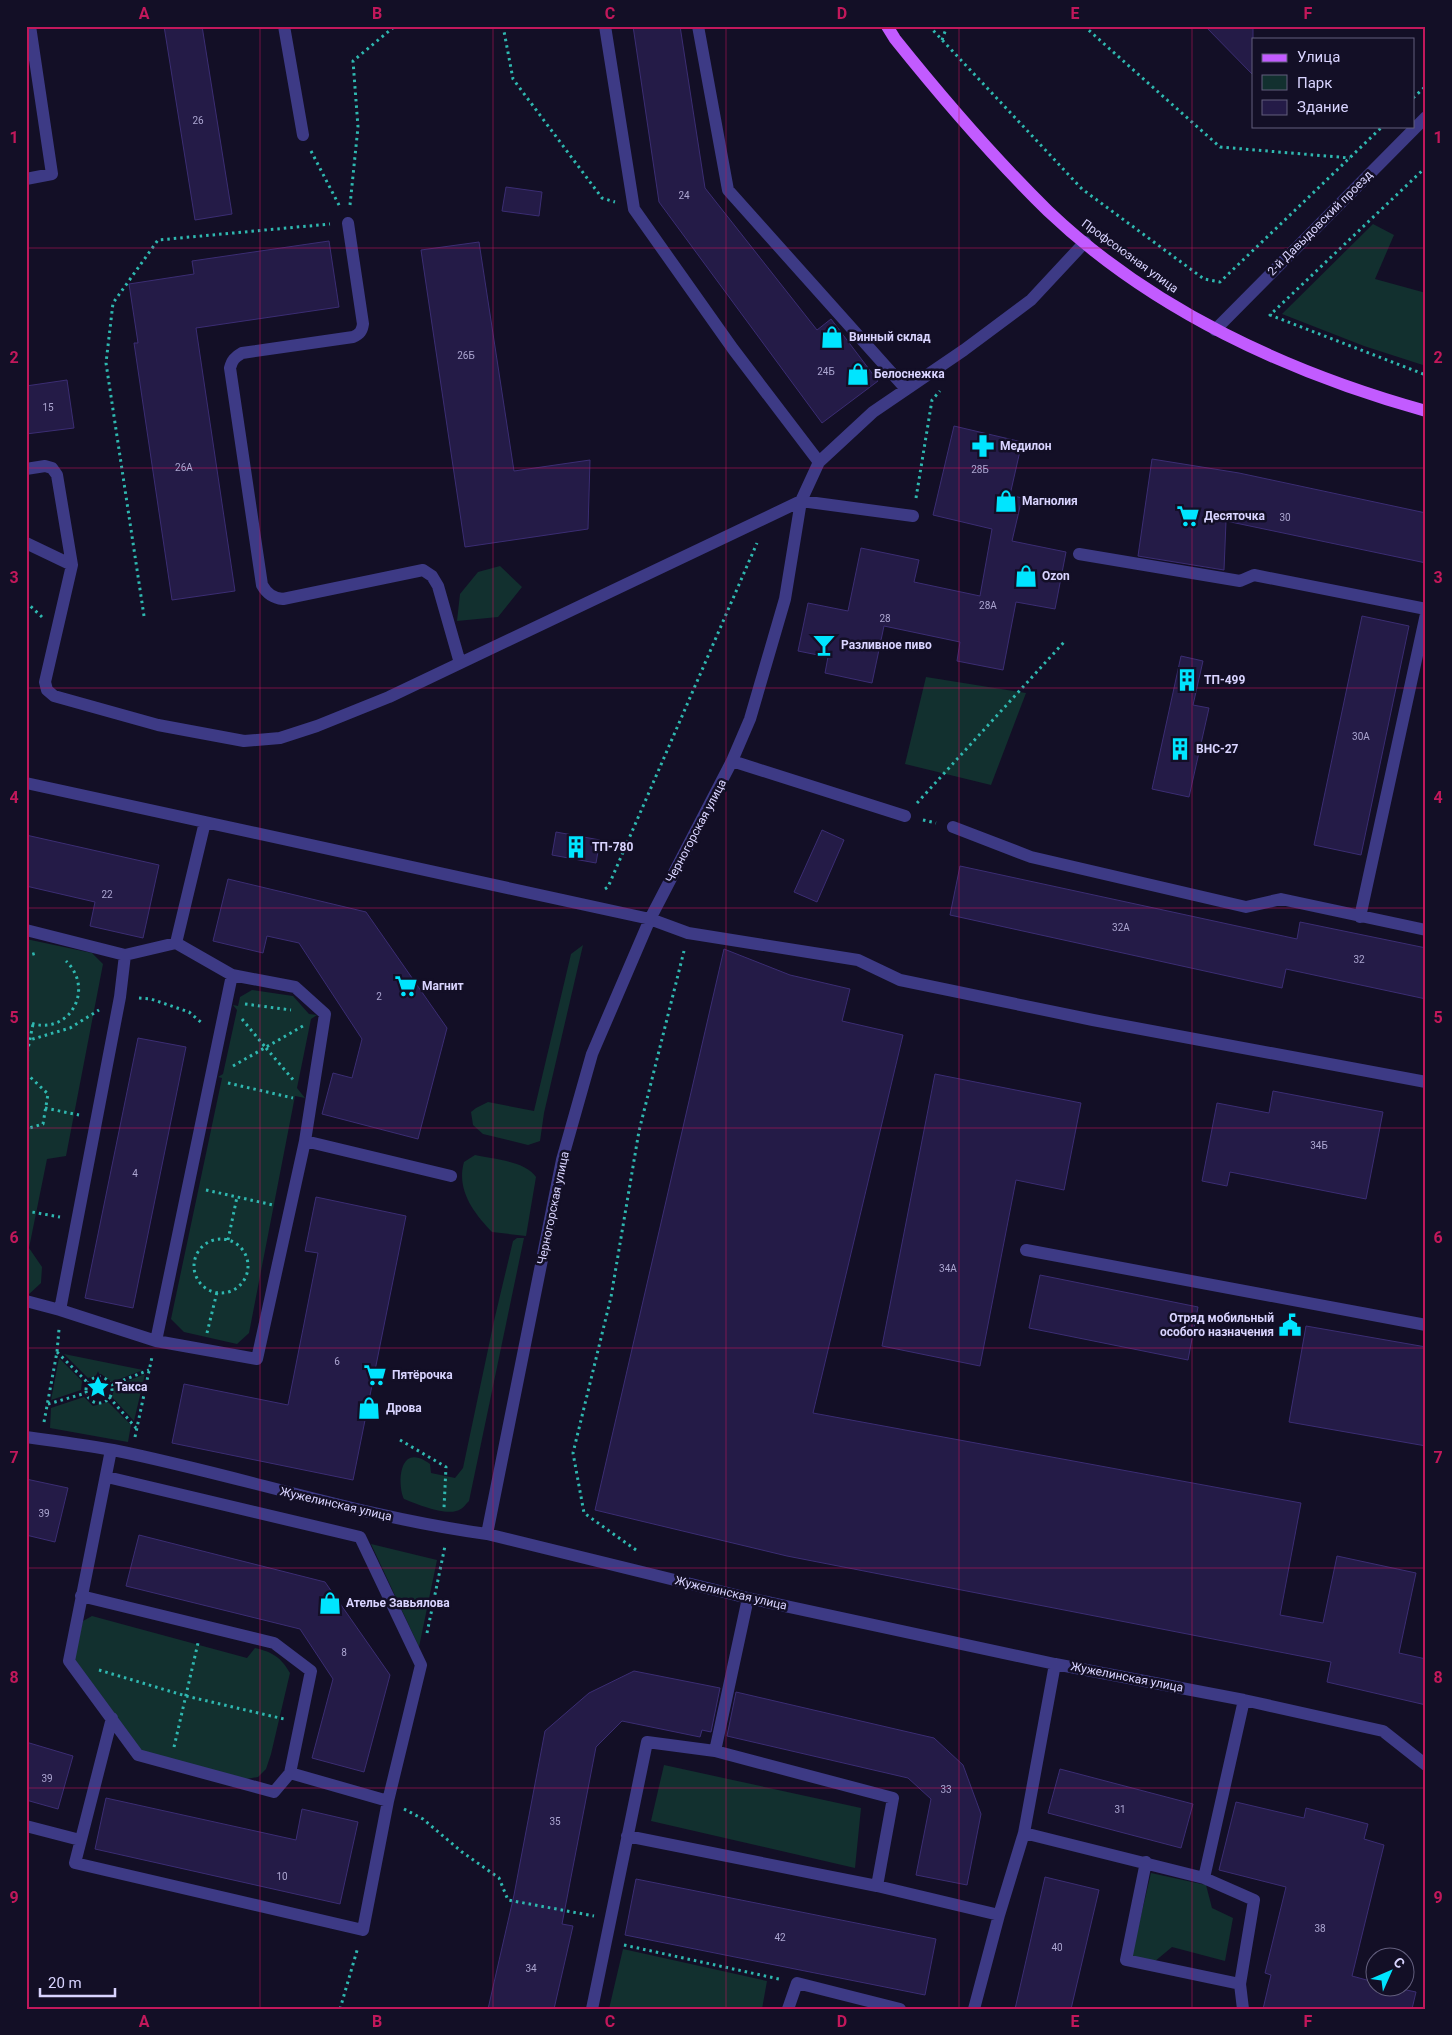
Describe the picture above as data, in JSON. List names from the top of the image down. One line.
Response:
{"streets":{"main road":["Профсоюзная улица"],"street":["2-й Давыдовский проезд","Черногорская улица","Жужелинская улица"]},"crossings":[["2-й Давыдовский проезд","Профсоюзная улица"],["Профсоюзная улица","Черногорская улица"],["Черногорская улица","Жужелинская улица"]],"places":{"shop":["Винный склад","Белоснежка","Магнолия","Ozon","Дрова","Ателье Завьялова"],"pharmacy":["Медилон"],"supermarket":["Десяточка","Магнит","Пятёрочка"],"bar":["Разливное пиво"],"building":["ТП-499","ВНС-27","ТП-780"],"public building":["Отряд мобильный особого назначения"],"place":["Такса"]},"house_numbers":["26","24","26Б","24Б","15","26А","28Б","30","28А","28","30А","22","32А","32","2","34Б","4","34А","6","39","8","39","33","31","35","10","38","42","40","34"],"legend":["Улица","Парк","Здание"],"scale_bar":"20 m","north":"top right","grid":{"columns":["A","B","C","D","E","F"],"rows":["1","2","3","4","5","6","7","8","9"]}}
